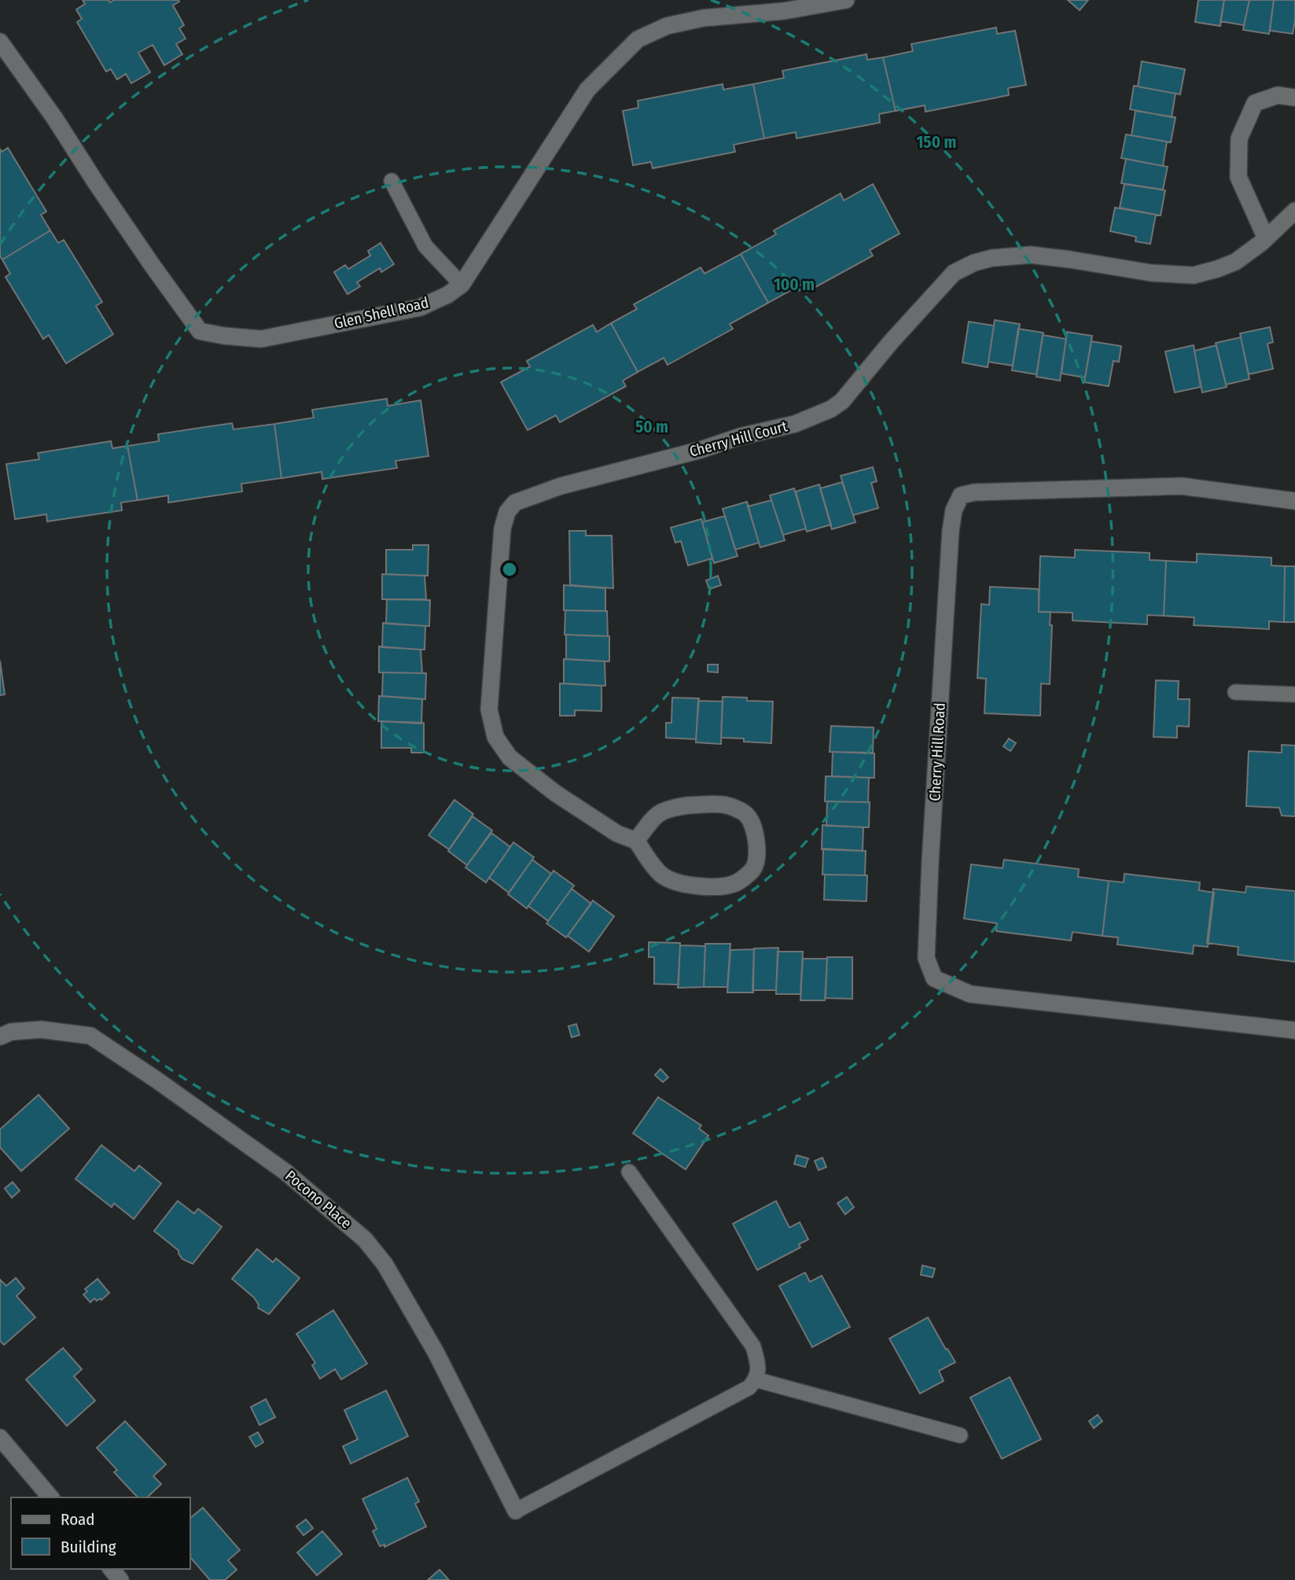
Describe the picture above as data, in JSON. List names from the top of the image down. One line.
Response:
{"streets":{"street":["Glen Shell Road","Cherry Hill Court","Cherry Hill Road","Pocono Place"]},"legend":["Road","Building"],"rings":["150 m","100 m","50 m"]}
